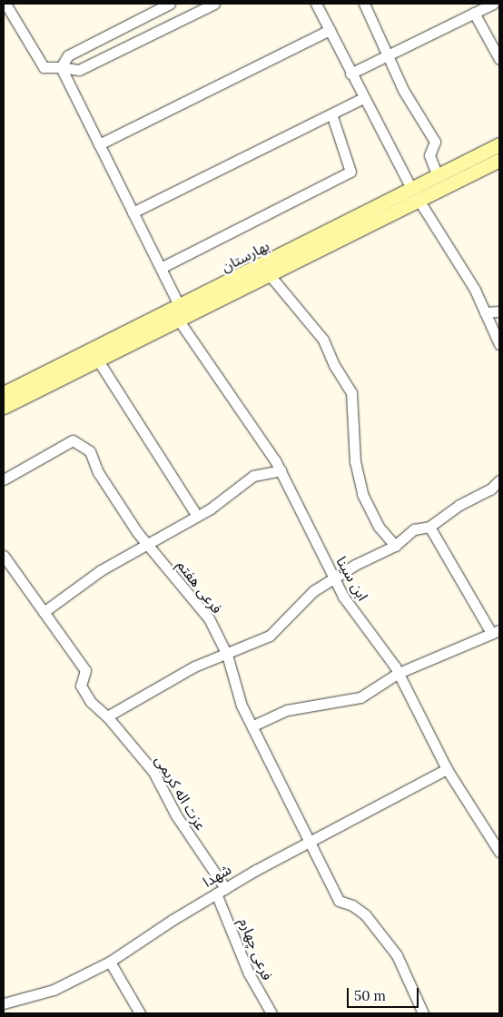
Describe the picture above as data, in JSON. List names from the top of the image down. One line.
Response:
{"streets":{"street":["بهارستان","ابن سینا","فرعی هفتم","عزت اله کریمی","شهدا","فرعی چهارم"]},"crossings":[["بهارستان","ابن سینا"],["ابن سینا","شهدا"],["فرعی هفتم","شهدا"],["عزت اله کریمی","شهدا"],["عزت اله کریمی","فرعی چهارم"],["شهدا","فرعی چهارم"]],"scale_bar":"50 m"}
